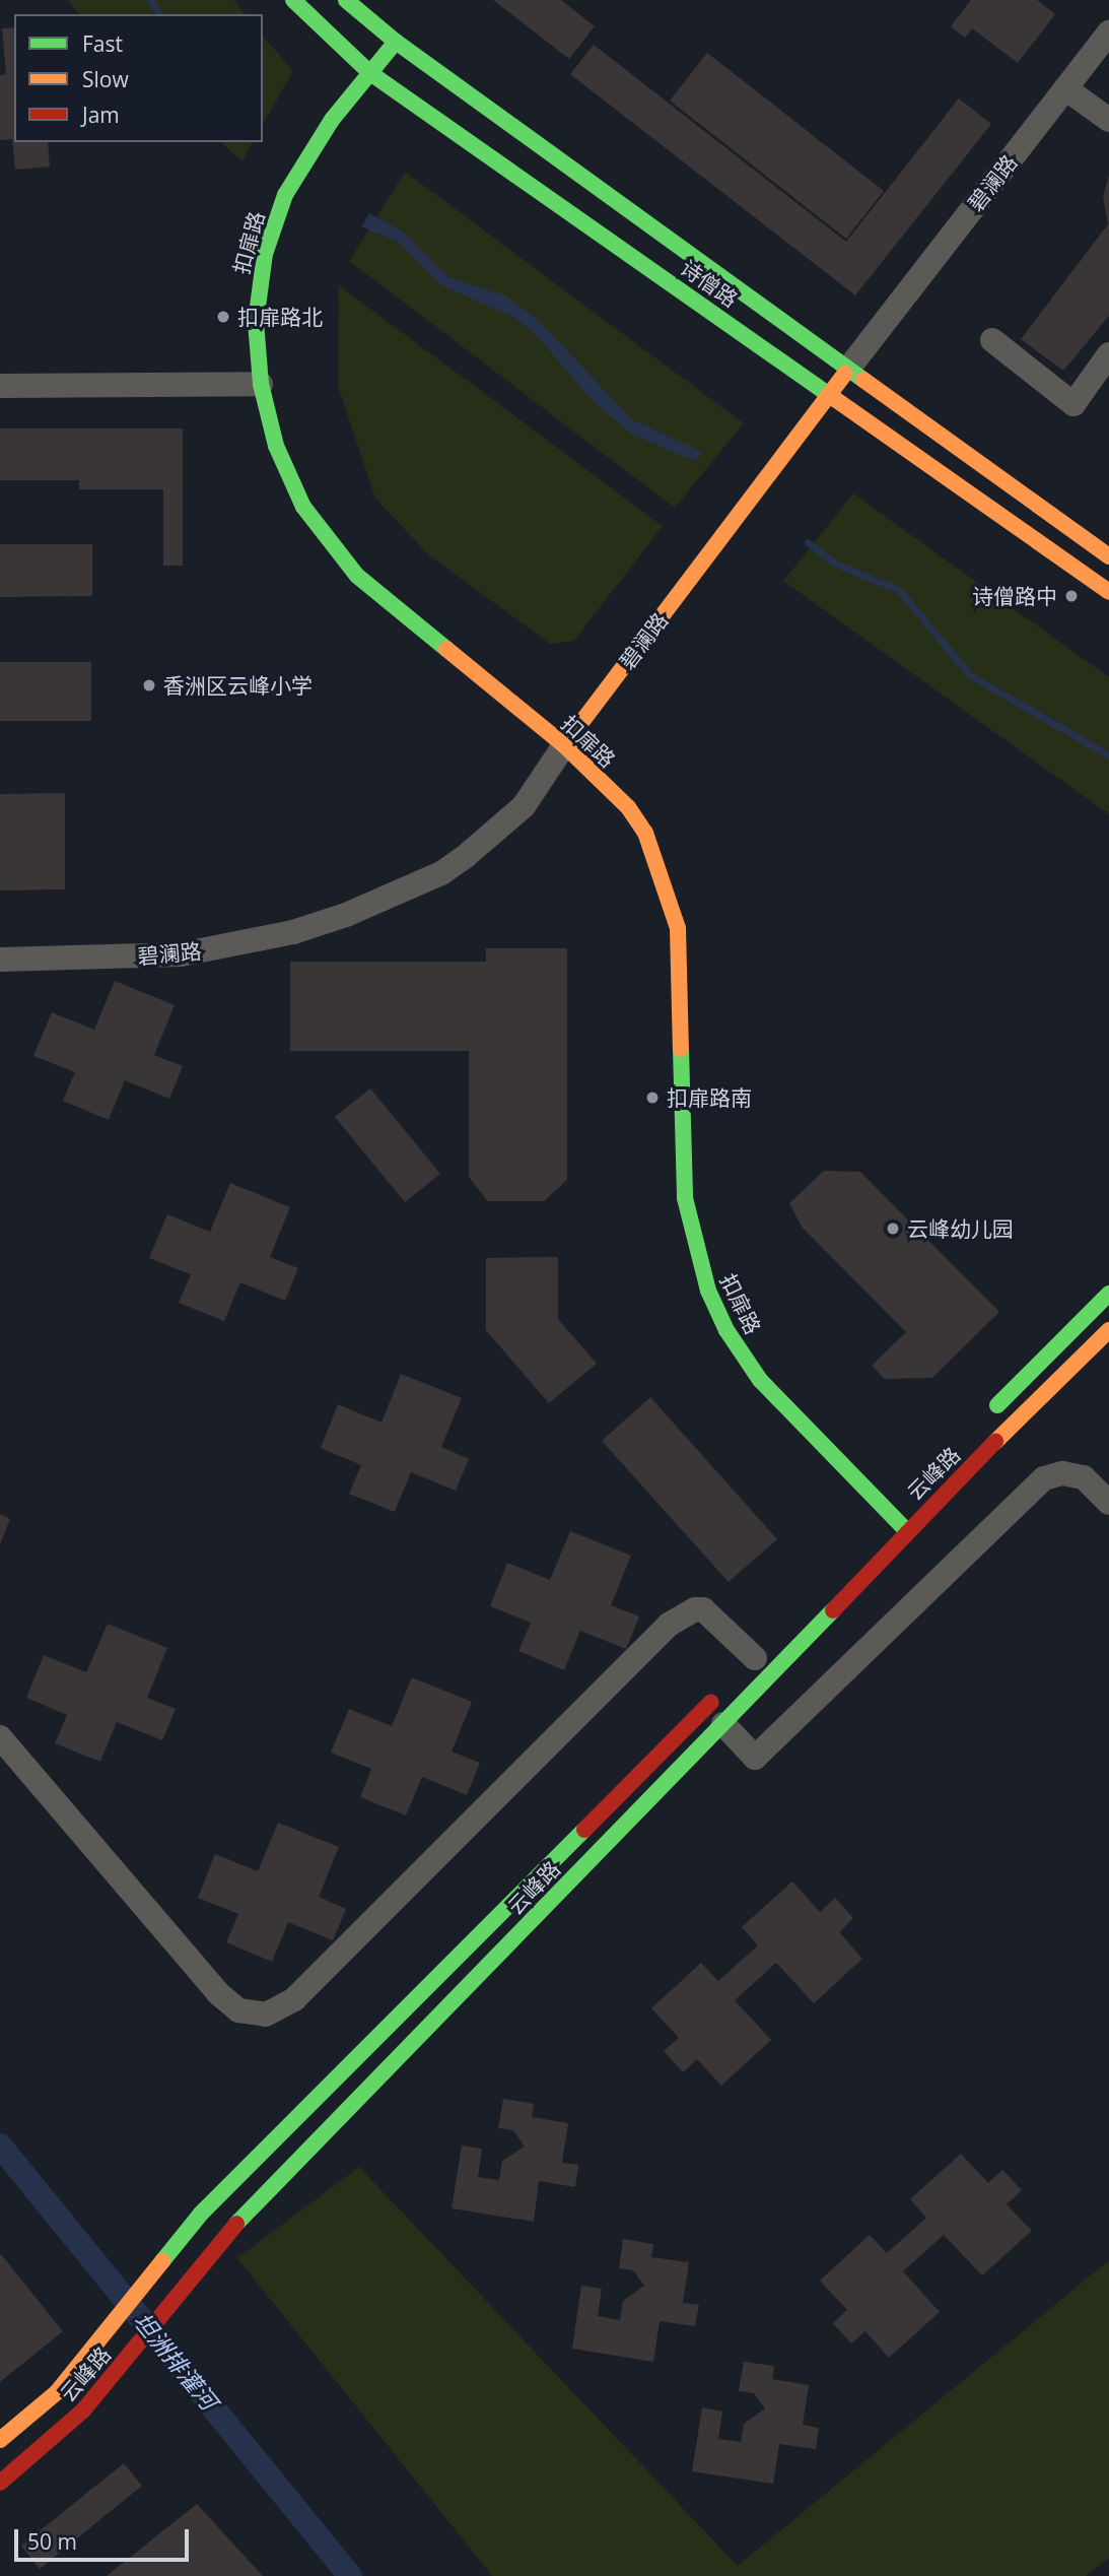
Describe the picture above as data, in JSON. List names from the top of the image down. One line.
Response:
{"streets":{"street":["碧澜路","扣扉路","诗僧路","云峰路"]},"crossings":[["碧澜路","扣扉路"],["碧澜路","诗僧路"],["扣扉路","诗僧路"],["扣扉路","云峰路"]],"water":["坦洲排灌河"],"places":["扣扉路北","诗僧路中","香洲区云峰小学","扣扉路南","云峰幼儿园"],"legend":["Fast","Slow","Jam"],"scale_bar":"50 m"}
